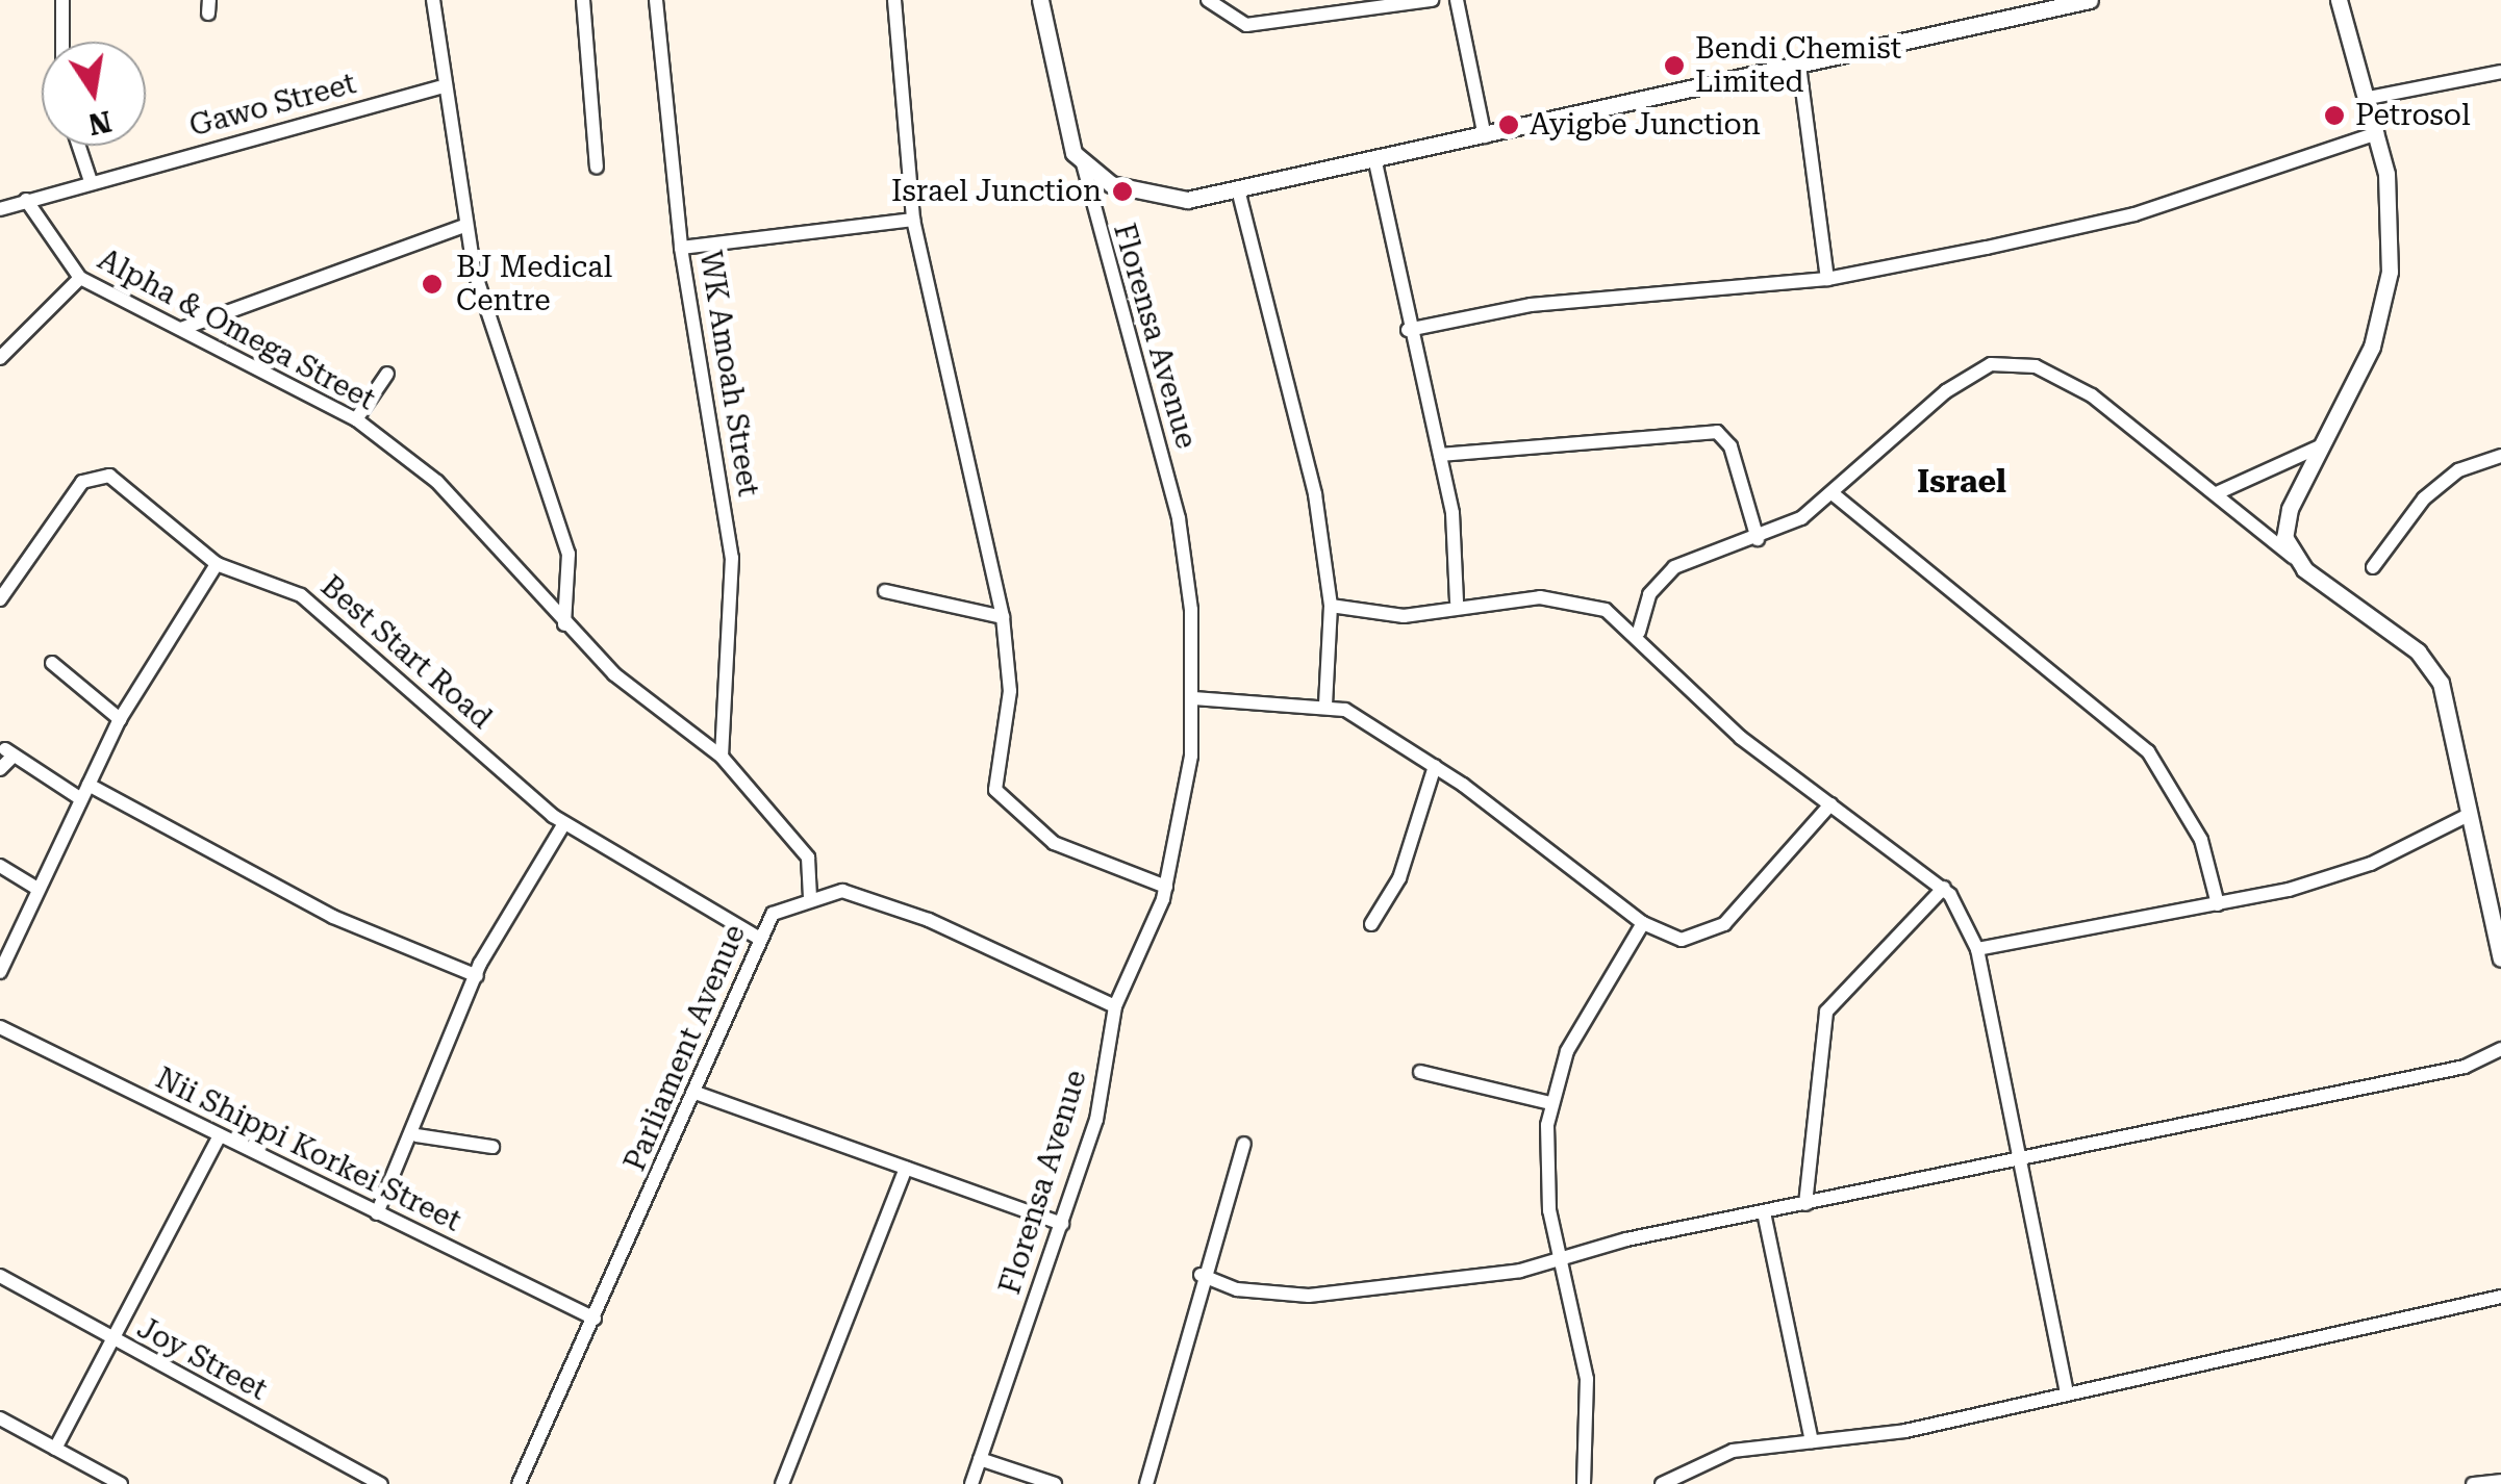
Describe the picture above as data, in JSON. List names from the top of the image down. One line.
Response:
{"streets":{"street":["Gawo Street","Alpha & Omega Street","Florensa Avenue","WK Amoah Street","Best Start Road","Parliament Avenue","Nii Shippi Korkei Street","Joy Street"]},"crossings":[["Gawo Street","Alpha & Omega Street"],["Alpha & Omega Street","WK Amoah Street"],["Alpha & Omega Street","Parliament Avenue"],["Best Start Road","Parliament Avenue"],["Parliament Avenue","Nii Shippi Korkei Street"]],"districts":["Israel"],"places":["Bendi Chemist Limited","Petrosol","Ayigbe Junction","Israel Junction","BJ Medical Centre"],"north":"bottom"}
